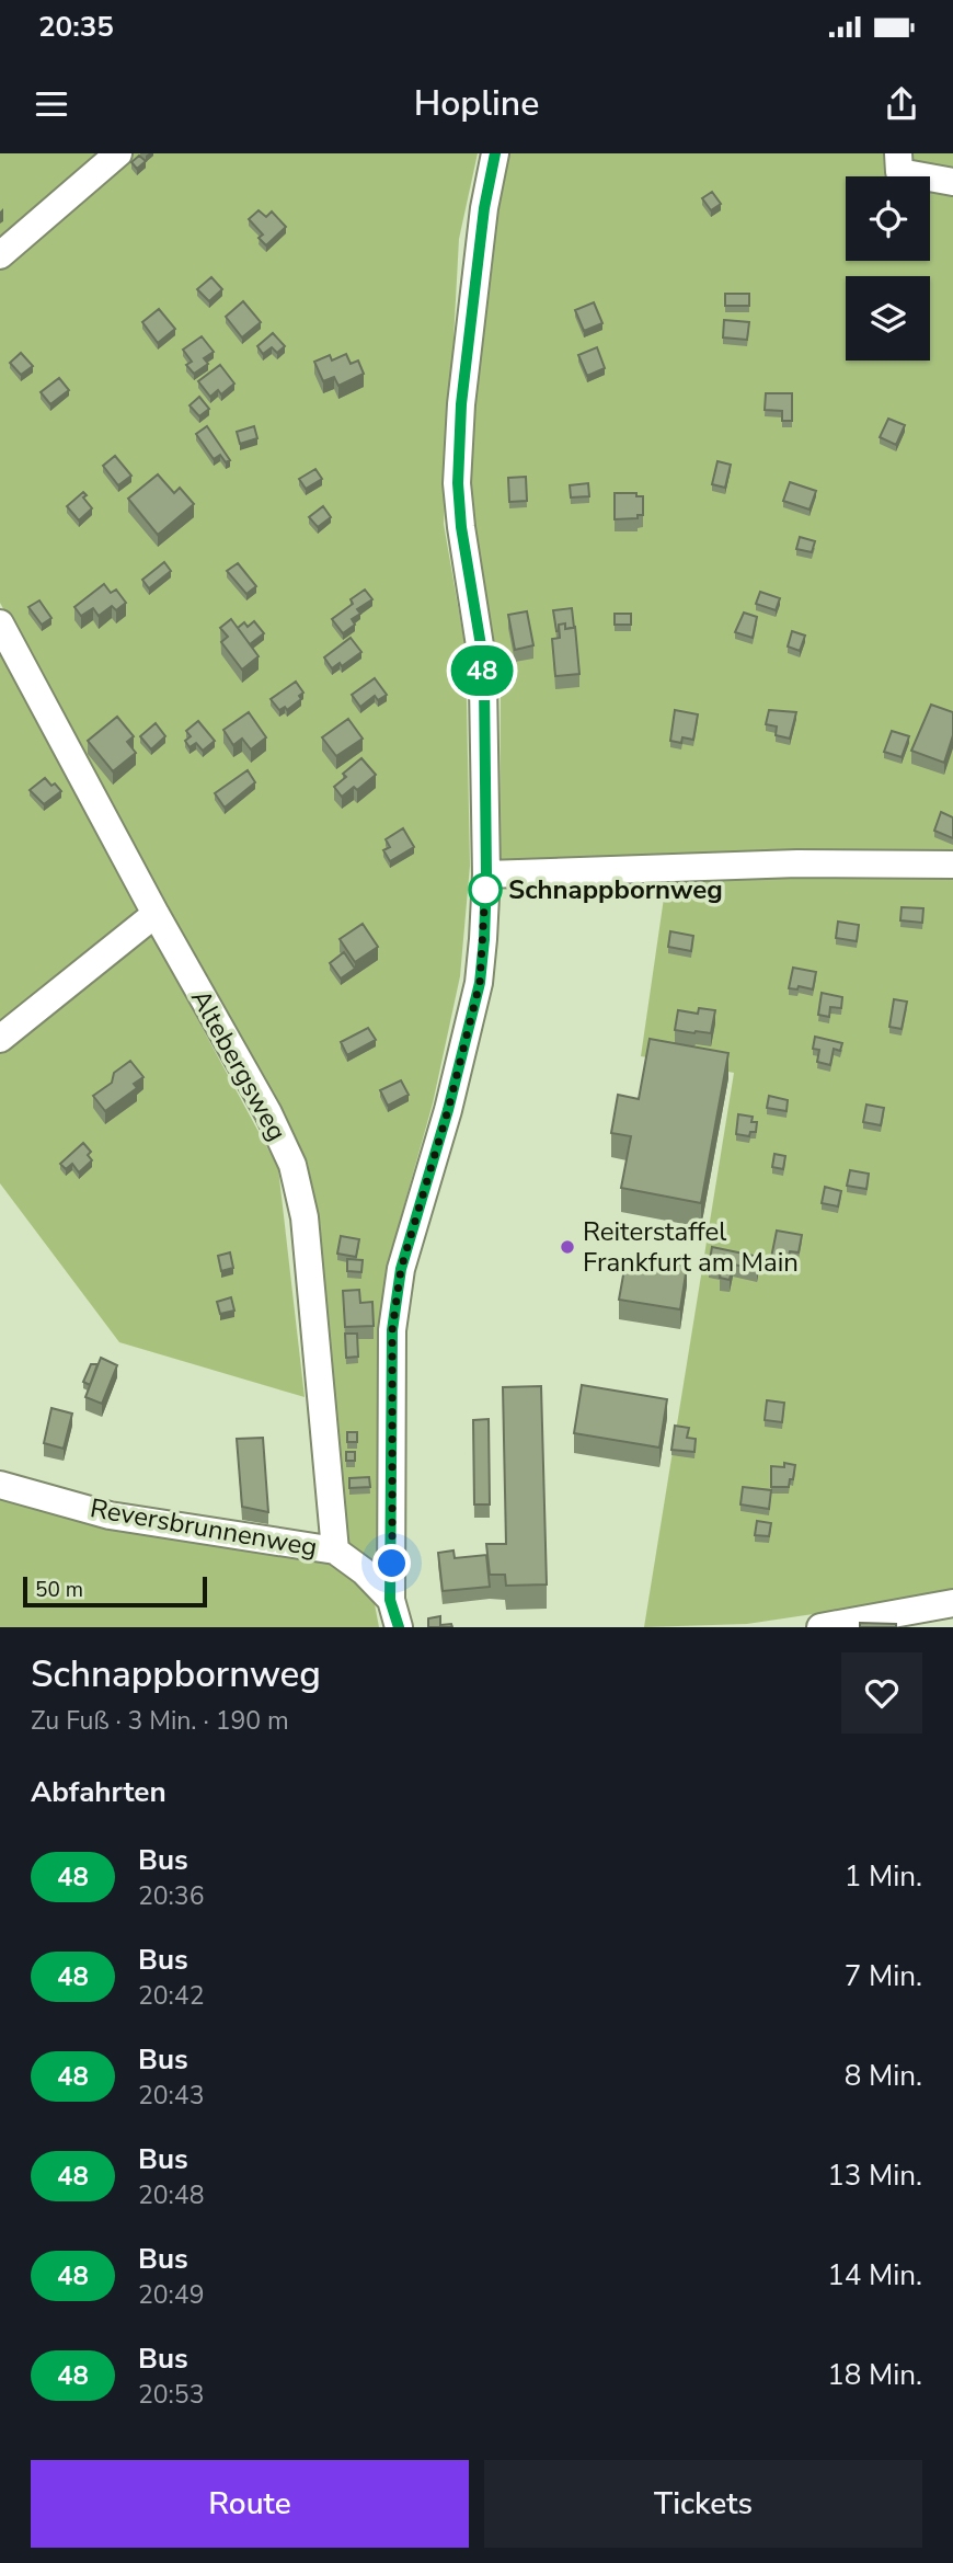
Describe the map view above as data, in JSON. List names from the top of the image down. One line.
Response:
{"streets":{"street":["Altebergsweg","Reversbrunnenweg"]},"crossings":[["Altebergsweg","Reversbrunnenweg"]],"places":["Schnappbornweg","Reiterstaffel Frankfurt am Main"],"lines":["bus line 48"],"scale_bar":"50 m","page":{"status":"20:35","header":"Hopline","on_map":"48","scale":"50 m","heading":[["Schnappbornweg","Zu Fuß · 3 Min. · 190 m"],"Abfahrten"],"list":[{"mark":"48","name":"Bus","note":"20:36","value":"1 Min."},{"mark":"48","name":"Bus","note":"20:42","value":"7 Min."},{"mark":"48","name":"Bus","note":"20:43","value":"8 Min."},{"mark":"48","name":"Bus","note":"20:48","value":"13 Min."},{"mark":"48","name":"Bus","note":"20:49","value":"14 Min."},{"mark":"48","name":"Bus","note":"20:53","value":"18 Min."}],"buttons":["Route","Tickets"]}}
